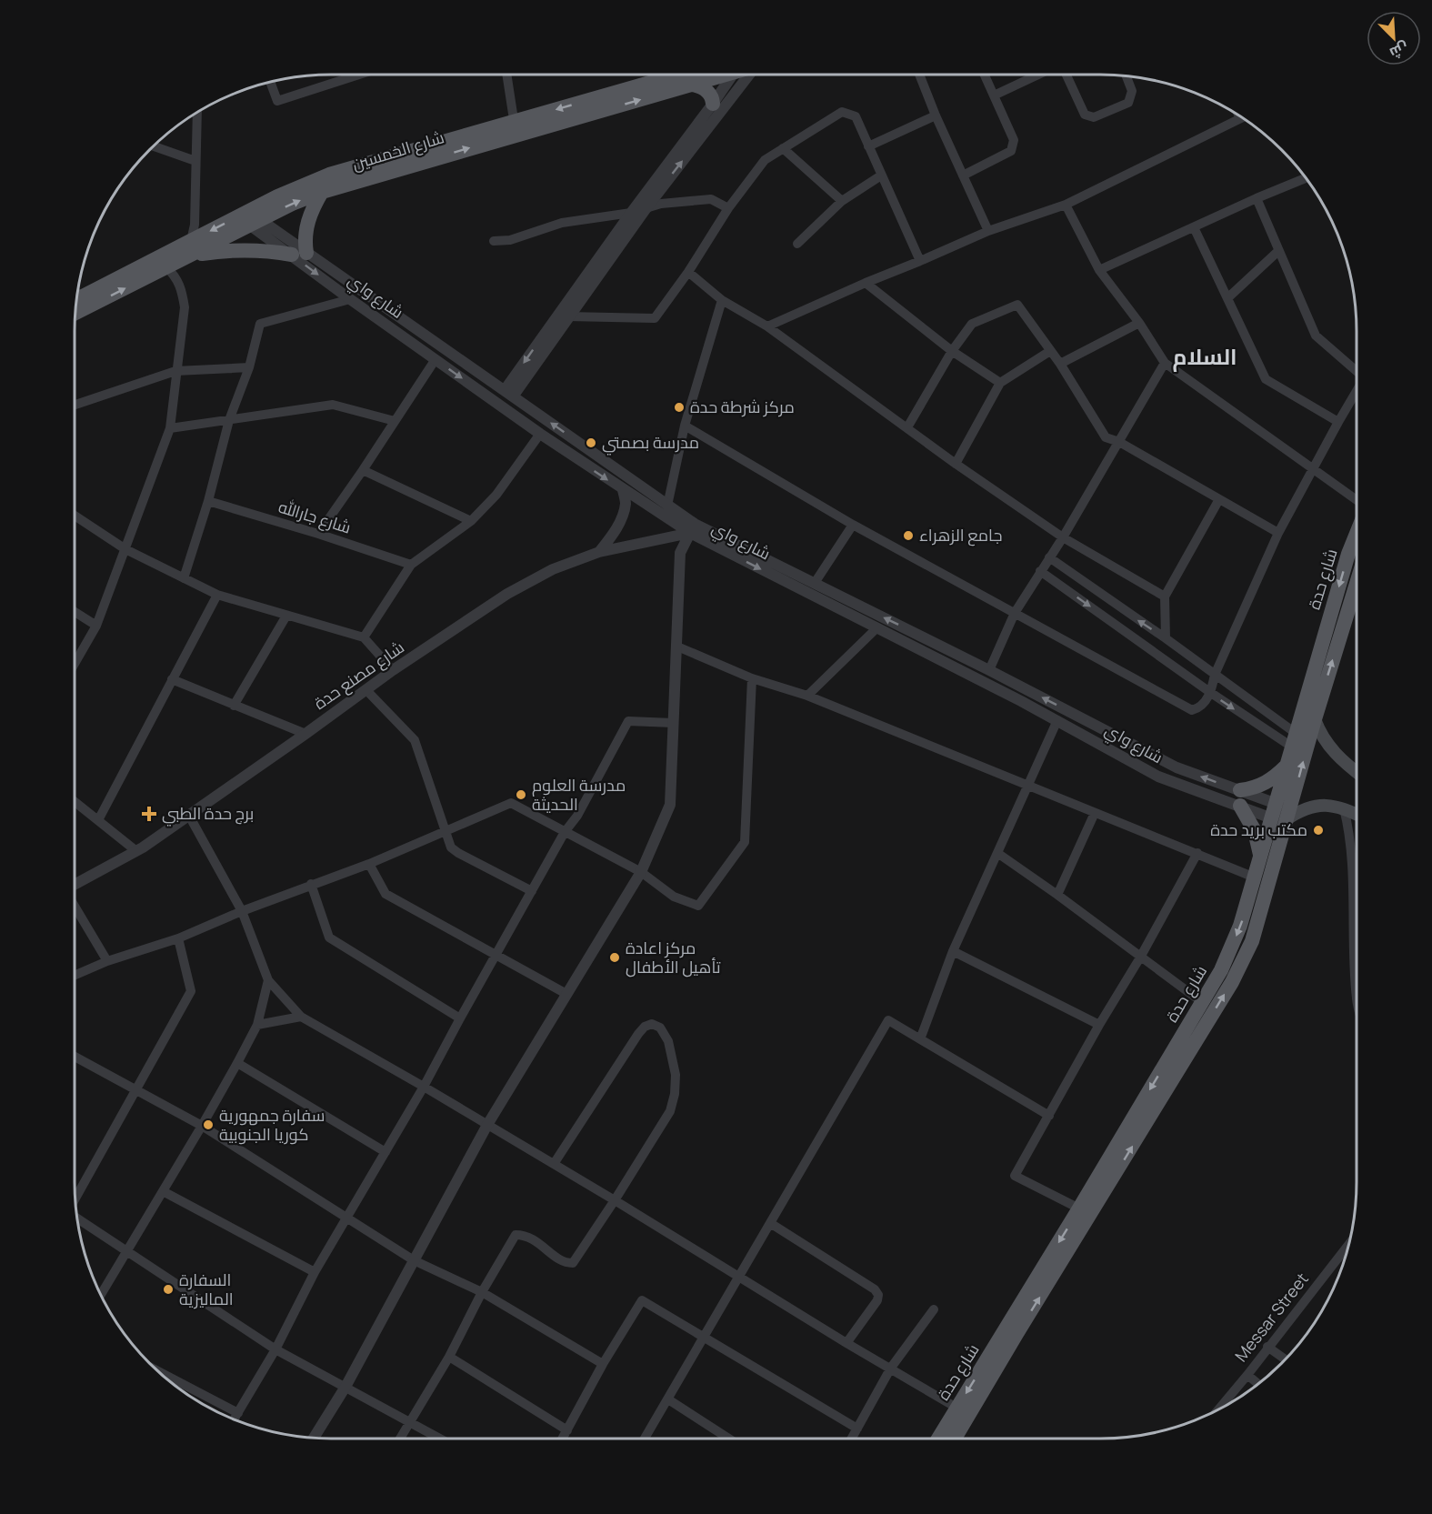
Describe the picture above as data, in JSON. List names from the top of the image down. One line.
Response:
{"streets":{"main road":["شارع الخمسين","شارع حدة"],"street":["شارع واي","شارع جارالله","شارع مصنع حدة","Messar Street"]},"crossings":[["شارع الخمسين","شارع واي"],["شارع واي","شارع حدة"],["شارع واي","شارع مصنع حدة"]],"districts":["السلام"],"places":{"other":["مركز شرطة حدة","مدرسة بصمتي","جامع الزهراء","مدرسة العلوم الحديثة","مكتب بريد حدة","مركز اعادة تأهيل الأطفال","سفارة جمهورية كوريا الجنوبية","السفارة الماليزية"],"health":["برج حدة الطبي"]},"north":"bottom right"}
